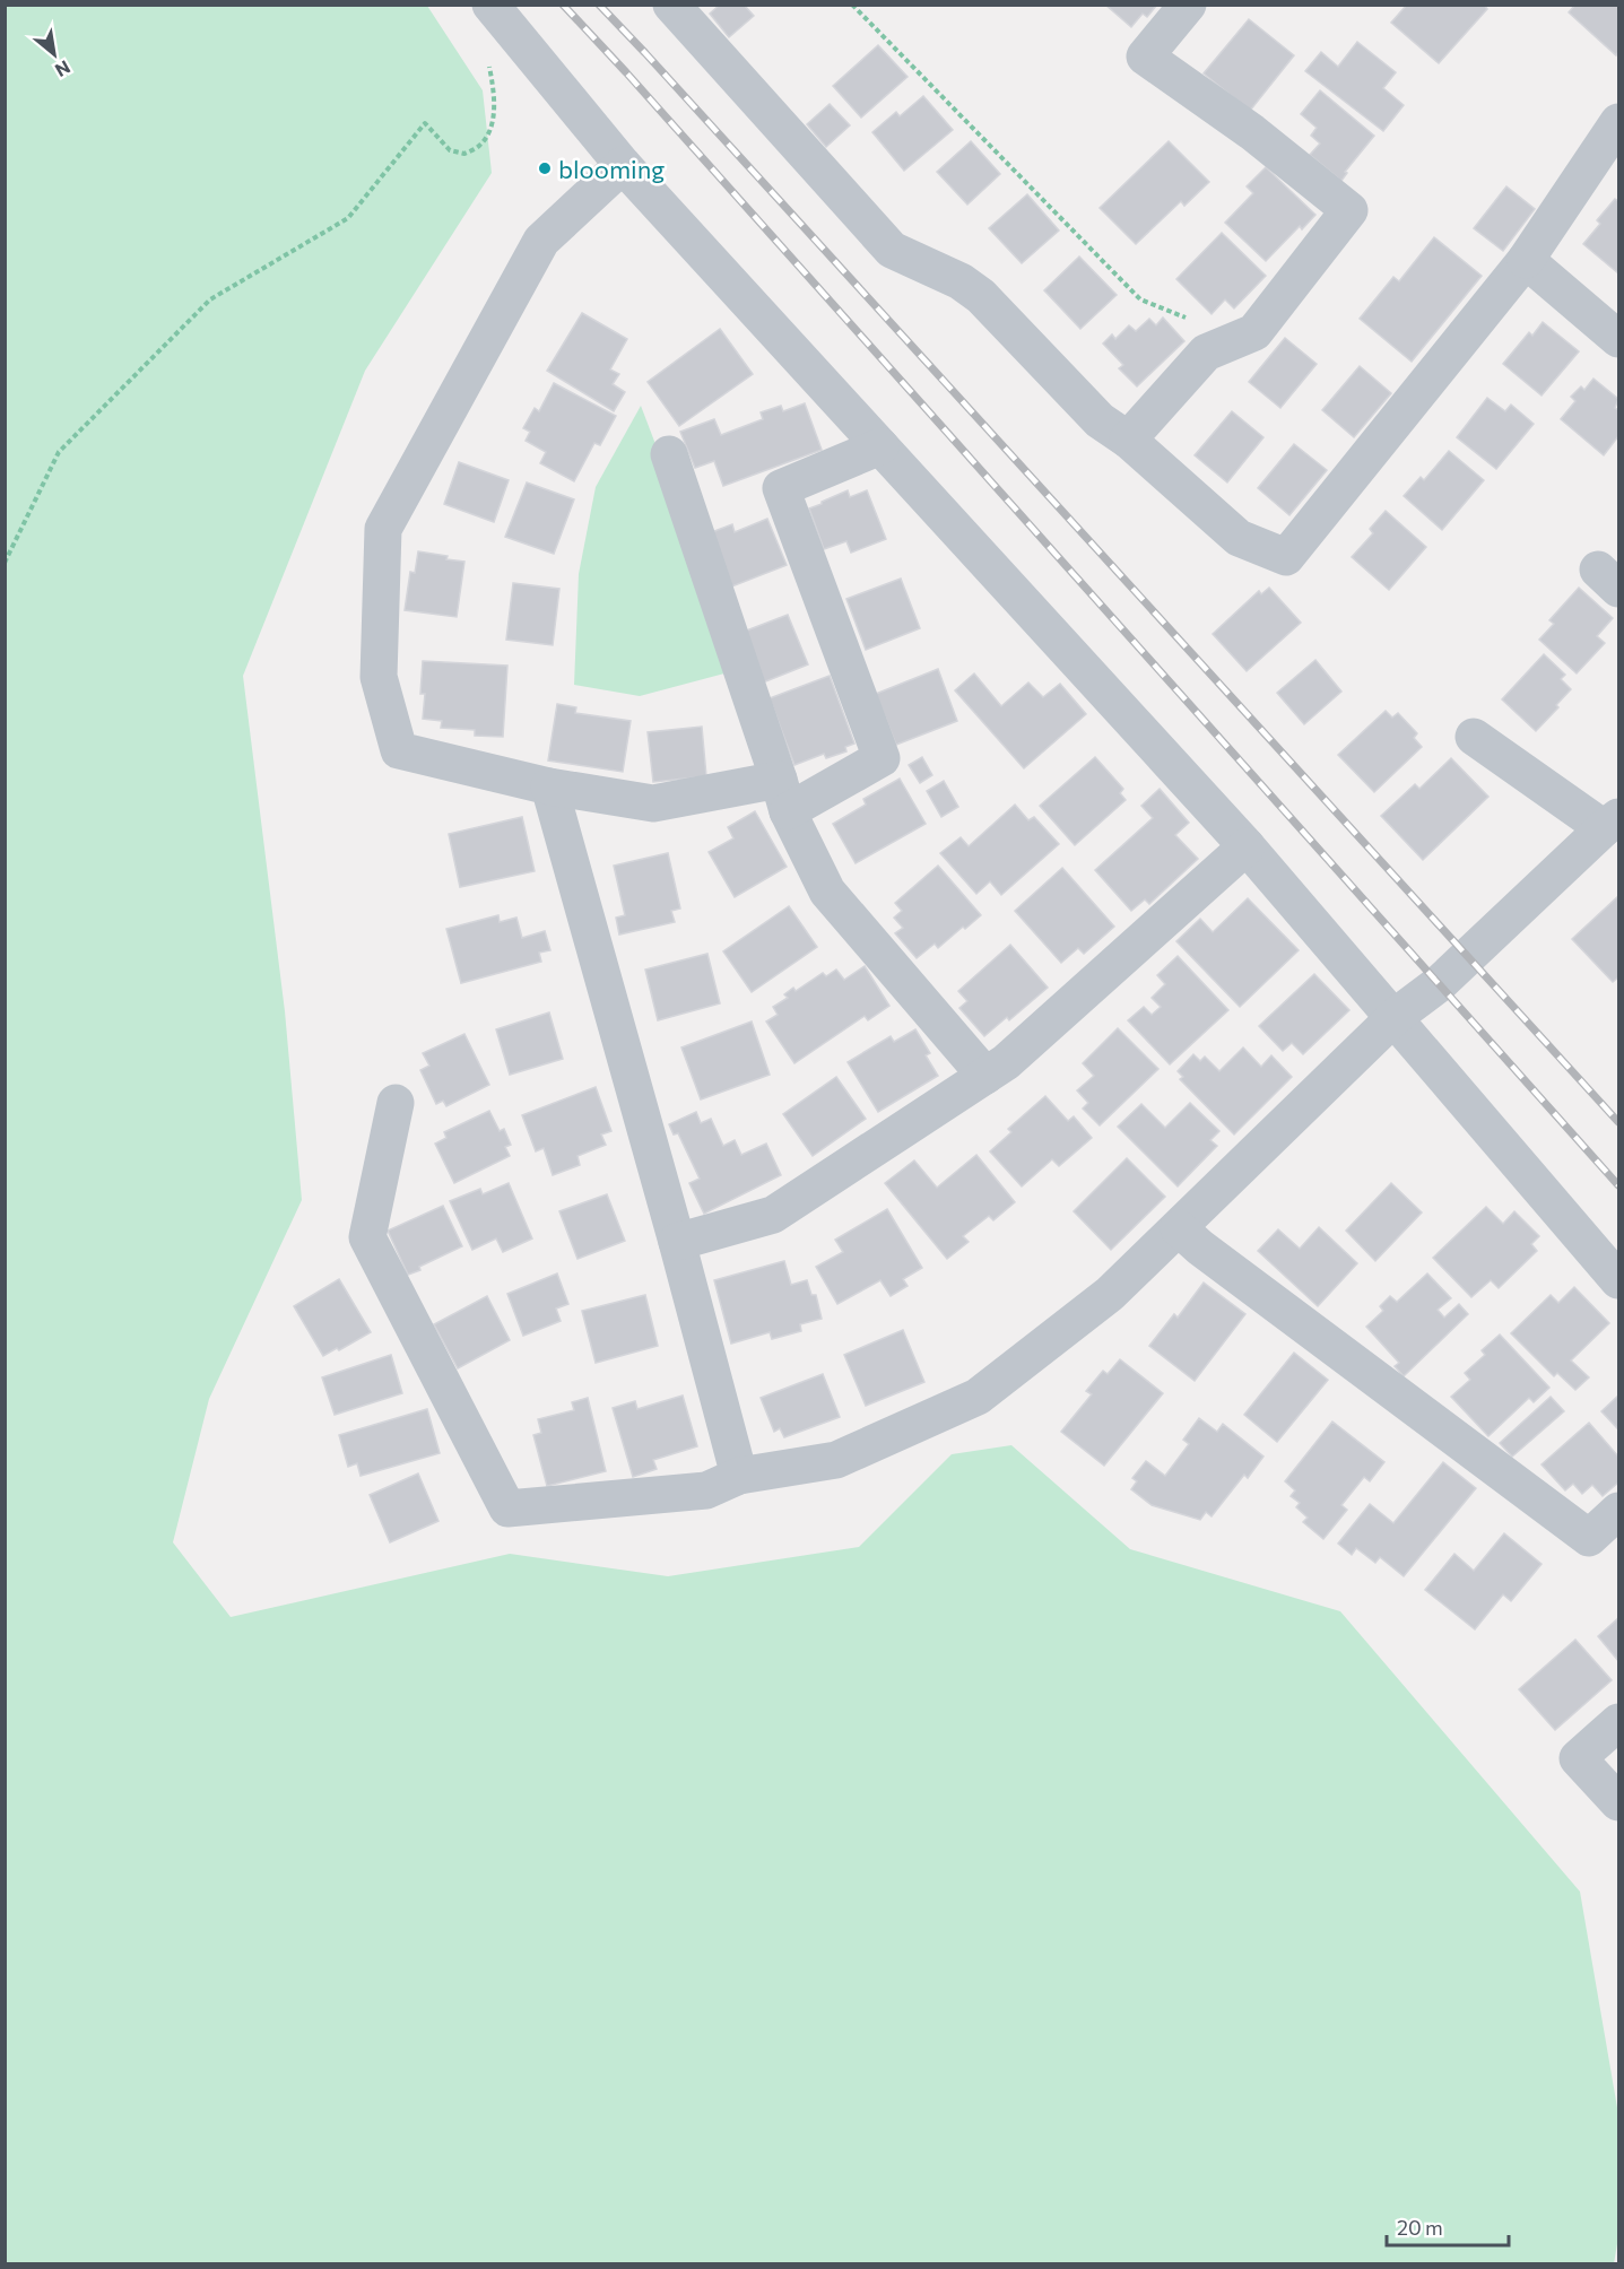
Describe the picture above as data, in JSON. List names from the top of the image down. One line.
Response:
{"places":["blooming"],"scale_bar":"20 m","north":"bottom right"}
